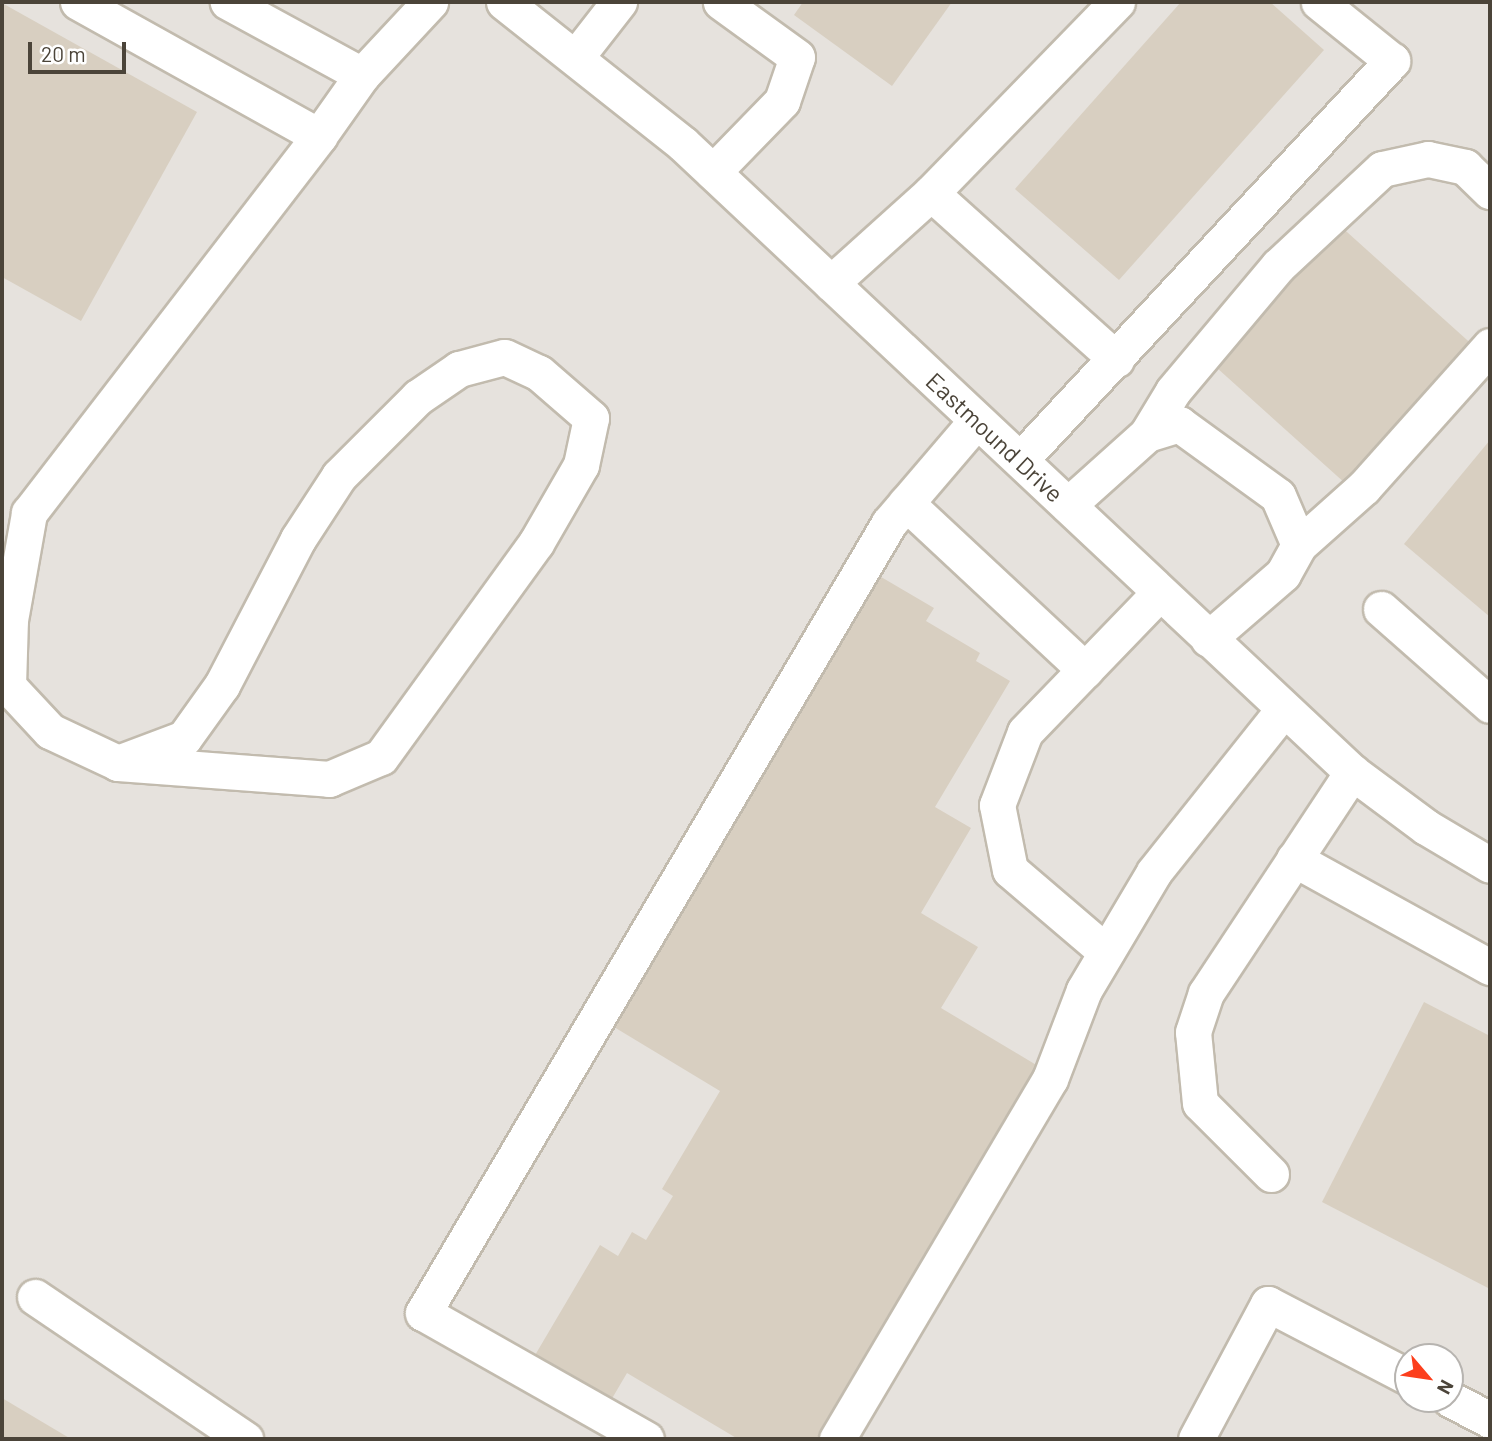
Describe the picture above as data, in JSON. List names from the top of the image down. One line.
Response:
{"streets":{"street":["Eastmound Drive"]},"scale_bar":"20 m","north":"bottom right"}
